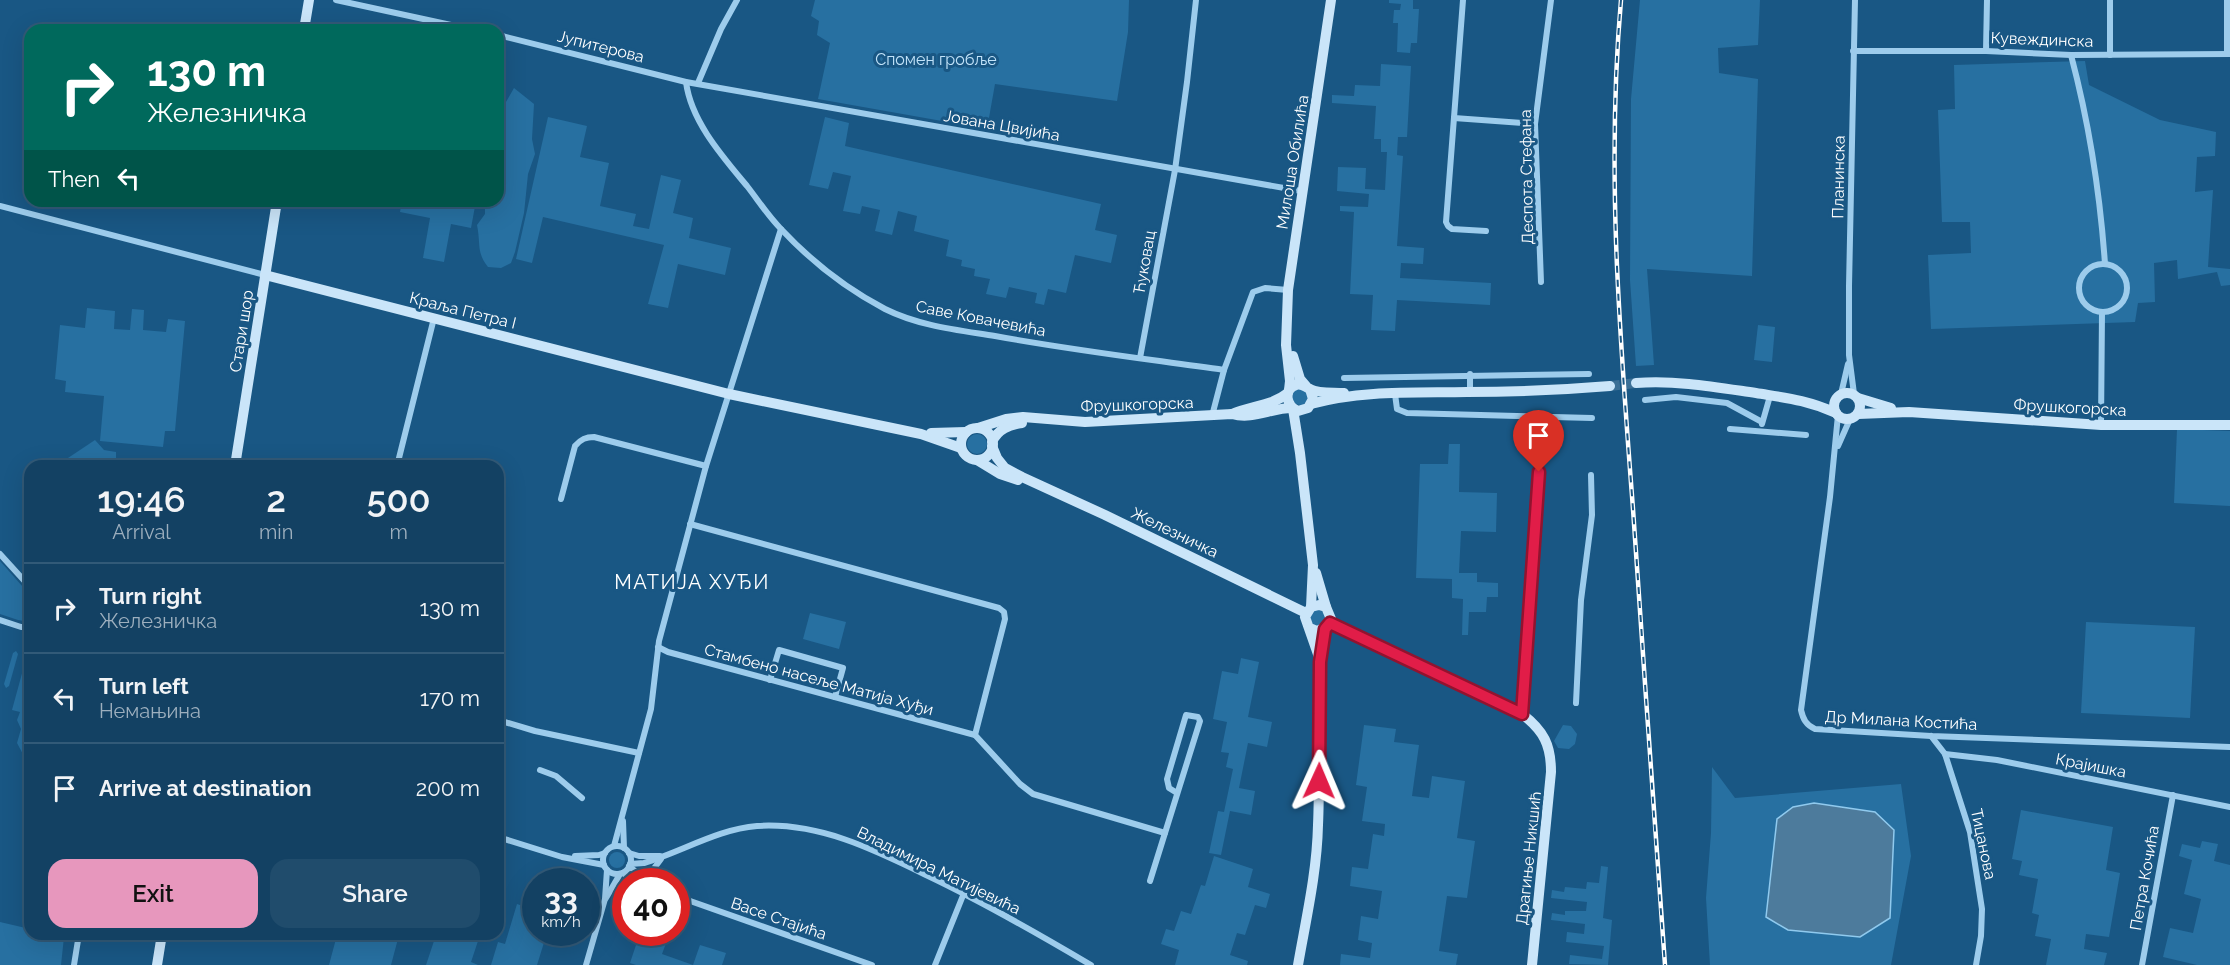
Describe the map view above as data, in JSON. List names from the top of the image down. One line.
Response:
{"streets":{"street":["Кувеждинска","Јупитерова","Јована Цвијића","Милоша Обилића","Деспота Стефана","Планинска","Ћуковац","Краља Петра I","Саве Ковачевића","Стари шор","Фрушкогорска","Железничка","Стамбено насеље Матија Хуђи","Др Милана Костића","Крајишка","Тицанова","Драгиње Никшић","Владимира Матијевића","Петра Кочића","Васе Стајића"]},"crossings":[["Кувеждинска","Планинска"],["Јупитерова","Јована Цвијића"],["Јупитерова","Саве Ковачевића"],["Јована Цвијића","Милоша Обилића"],["Јована Цвијића","Ћуковац"],["Милоша Обилића","Фрушкогорска"],["Планинска","Фрушкогорска"],["Планинска","Др Милана Костића"],["Ћуковац","Саве Ковачевића"],["Краља Петра I","Стари шор"],["Краља Петра I","Фрушкогорска"],["Краља Петра I","Железничка"],["Фрушкогорска","Железничка"],["Фрушкогорска","Др Милана Костића"],["Др Милана Костића","Тицанова"],["Крајишка","Тицанова"],["Крајишка","Петра Кочића"]],"districts":["МАТИЈА ХУЂИ"],"parks":["Спомен гробље"],"page":{"turn":["130 m","Железничка"],"then":"Then","eta":["19:46","Arrival","2","min","500","m"],"list":[{"name":"Turn right","note":"Железничка","value":"130 m"},{"name":"Turn left","note":"Немањина","value":"170 m"},{"name":"Arrive at destination","value":"200 m"}],"buttons":["Exit","Share"],"speed":"33 km/h","limit":"40"}}
